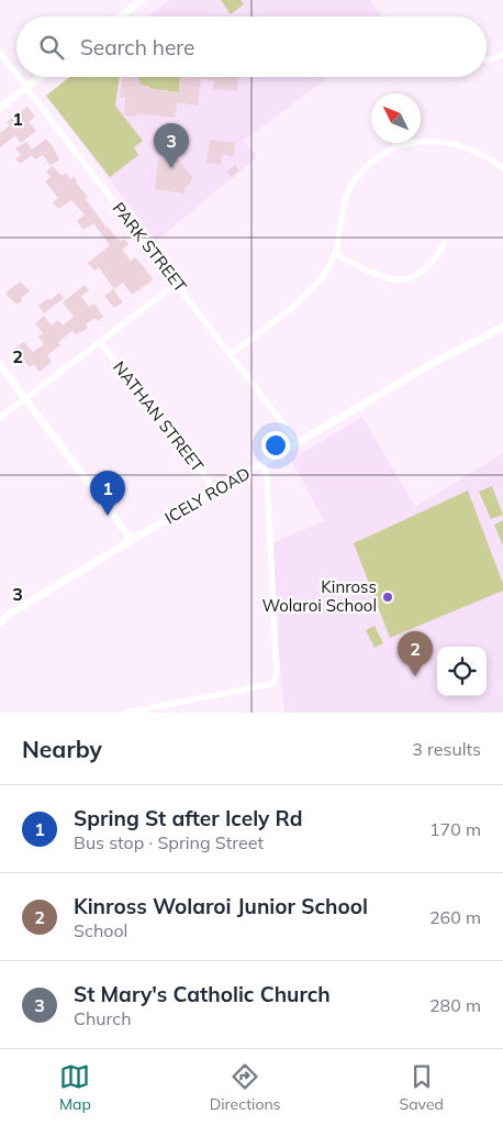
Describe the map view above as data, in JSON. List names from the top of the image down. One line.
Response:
{"streets":{"street":["PARK STREET","NATHAN STREET","ICELY ROAD"]},"crossings":[["PARK STREET","ICELY ROAD"],["NATHAN STREET","ICELY ROAD"]],"places":["Kinross Wolaroi School"],"north":"top left","page":{"search":"Search here","pins":["3","1","2"],"heading":["Nearby","3 results"],"list":[{"mark":"1","name":"Spring St after Icely Rd","note":"Bus stop · Spring Street","value":"170 m"},{"mark":"2","name":"Kinross Wolaroi Junior School","note":"School","value":"260 m"},{"mark":"3","name":"St Mary's Catholic Church","note":"Church","value":"280 m"}],"nav":["Map","Directions","Saved"]},"grid":{"rows":["1","2","3"]}}
